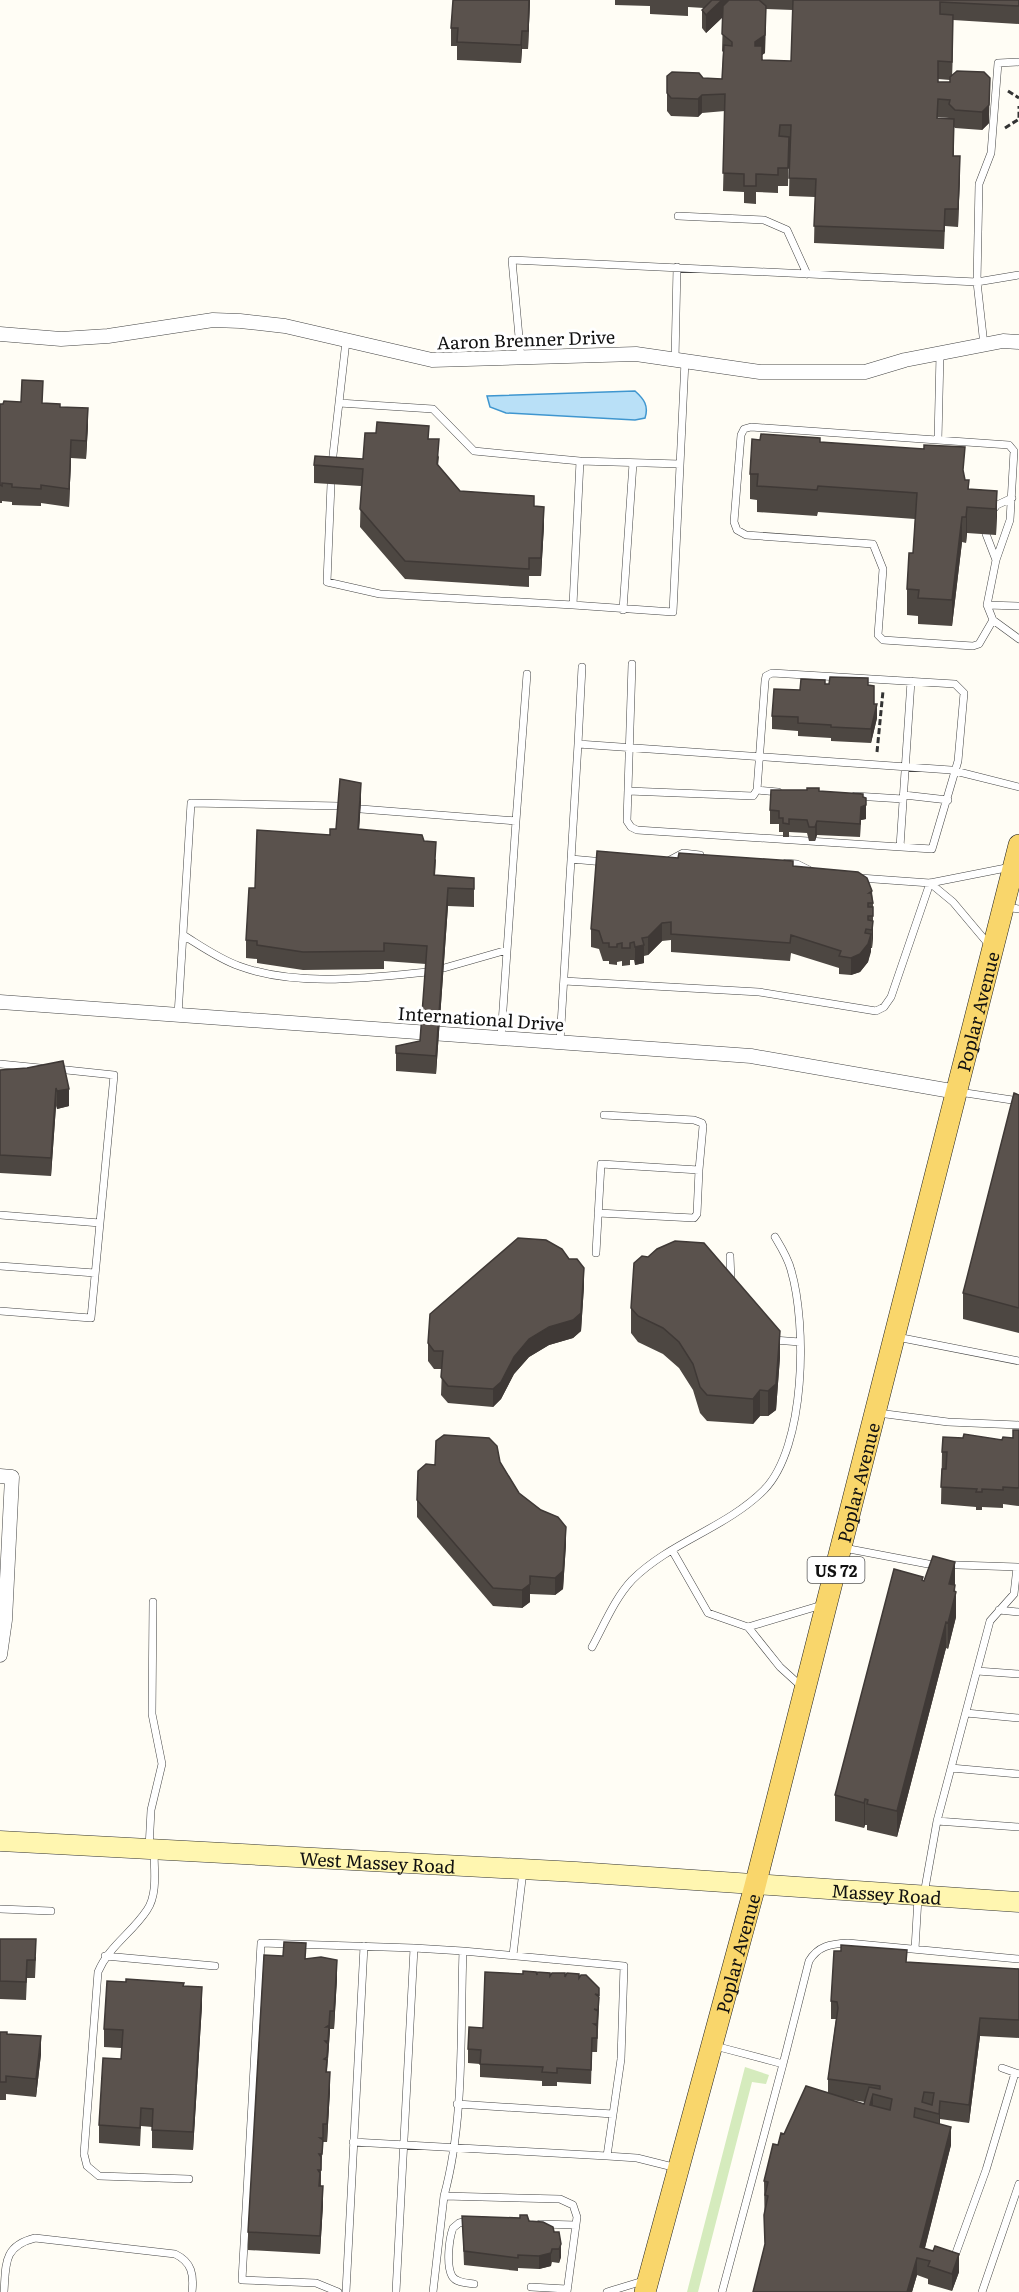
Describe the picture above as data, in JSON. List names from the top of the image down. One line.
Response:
{"streets":{"main road":["Poplar Avenue","US 72"],"street":["Aaron Brenner Drive","International Drive","West Massey Road","Massey Road"]},"crossings":[["Poplar Avenue","International Drive"],["Poplar Avenue","West Massey Road"],["Poplar Avenue","Massey Road"],["West Massey Road","Massey Road"]]}
